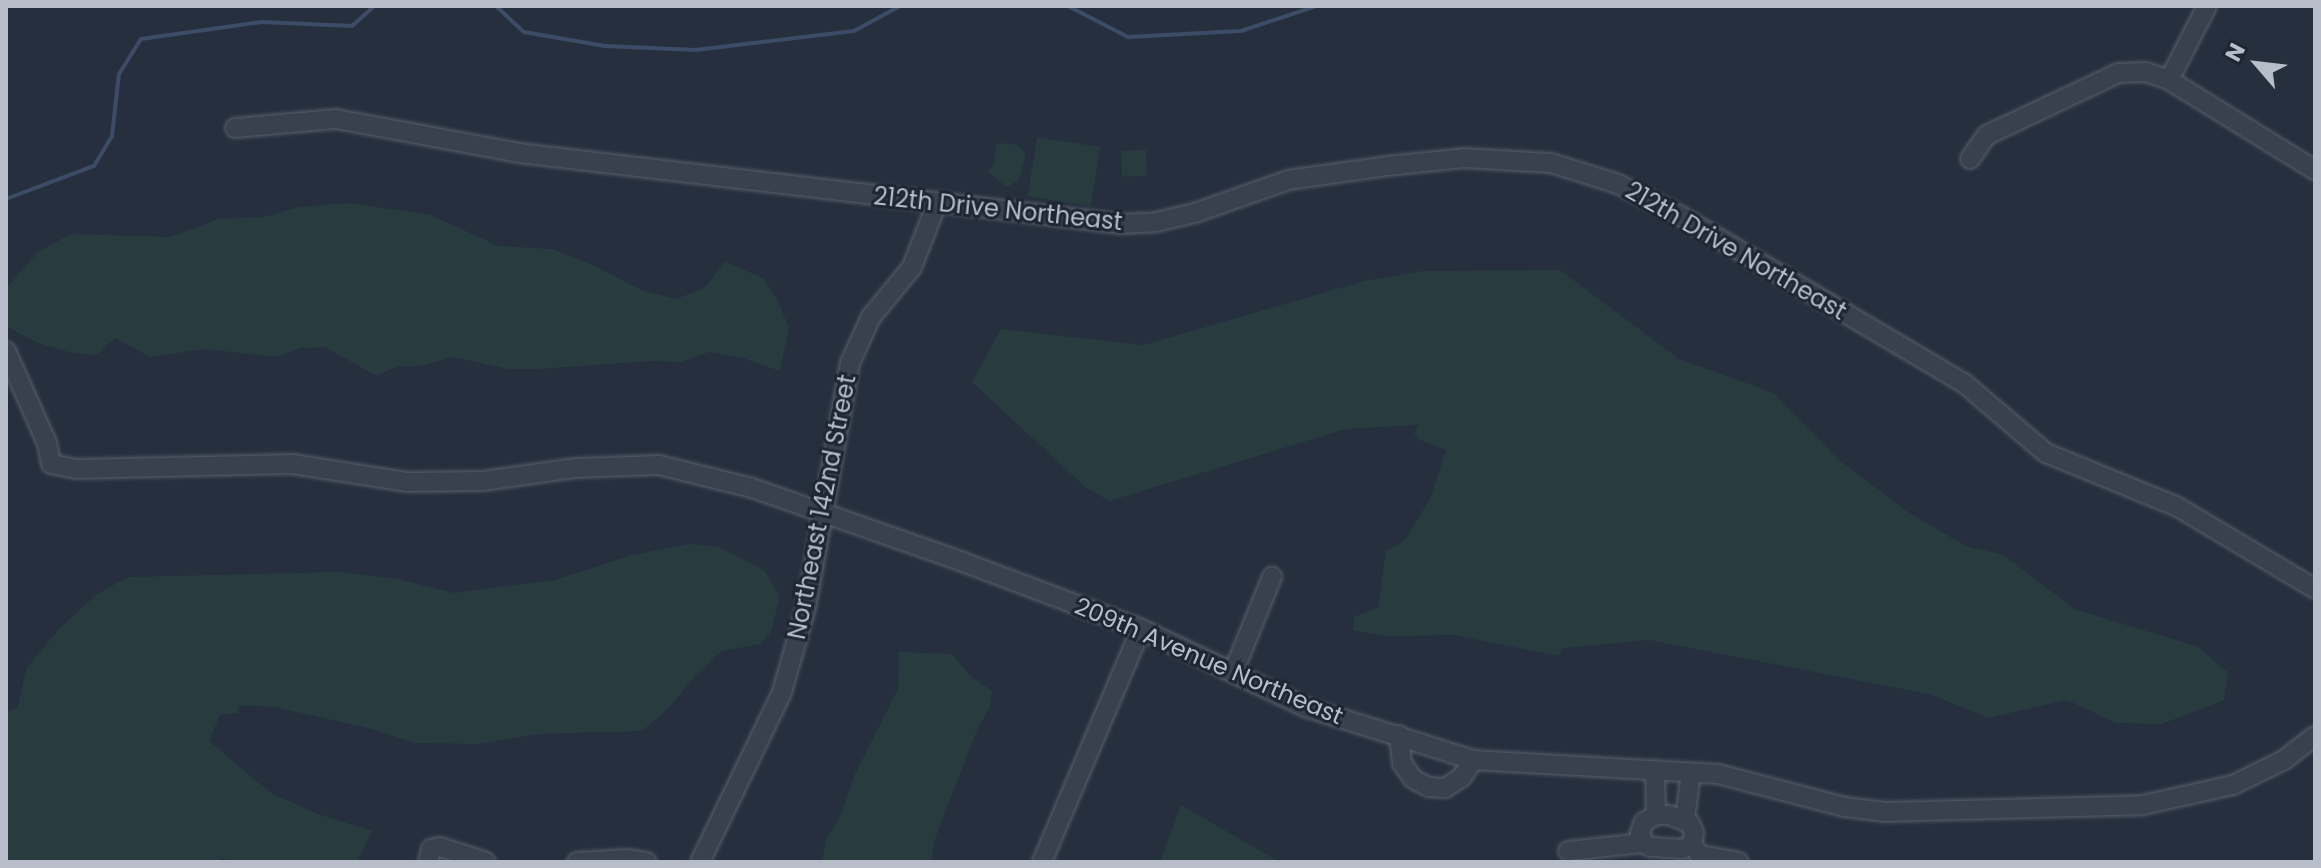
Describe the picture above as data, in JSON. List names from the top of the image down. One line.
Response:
{"streets":{"street":["212th Drive Northeast","Northeast 142nd Street","209th Avenue Northeast"]},"crossings":[["212th Drive Northeast","Northeast 142nd Street"],["Northeast 142nd Street","209th Avenue Northeast"]],"north":"top left"}
